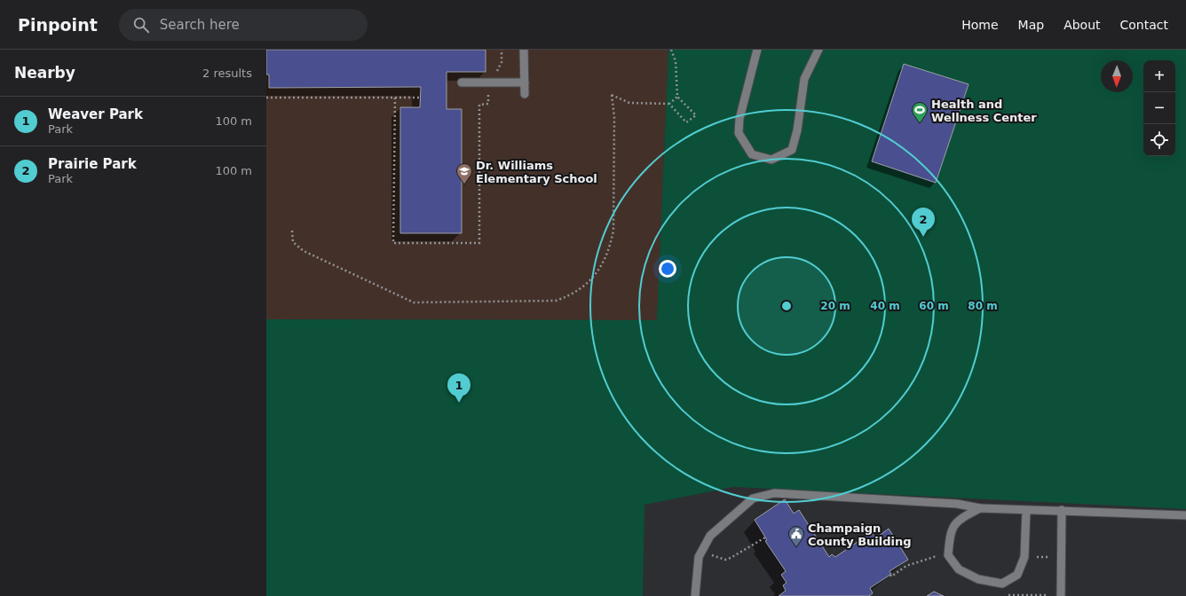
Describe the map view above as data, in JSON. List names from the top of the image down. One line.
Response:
{"places":{"sports":["Health and Wellness Center"],"school or university":["Dr. Williams Elementary School"],"public building":["Champaign County Building"]},"north":"bottom","page":{"header":"Pinpoint","search":"Search here","nav":["Home","Map","About","Contact"],"heading":["Nearby","2 results"],"map_buttons":["+","−"],"list":[{"mark":"1","name":"Weaver Park","note":"Park","value":"100 m"},{"mark":"2","name":"Prairie Park","note":"Park","value":"100 m"}],"pins":["2","1"]},"rings":["20 m","40 m","60 m","80 m"]}
